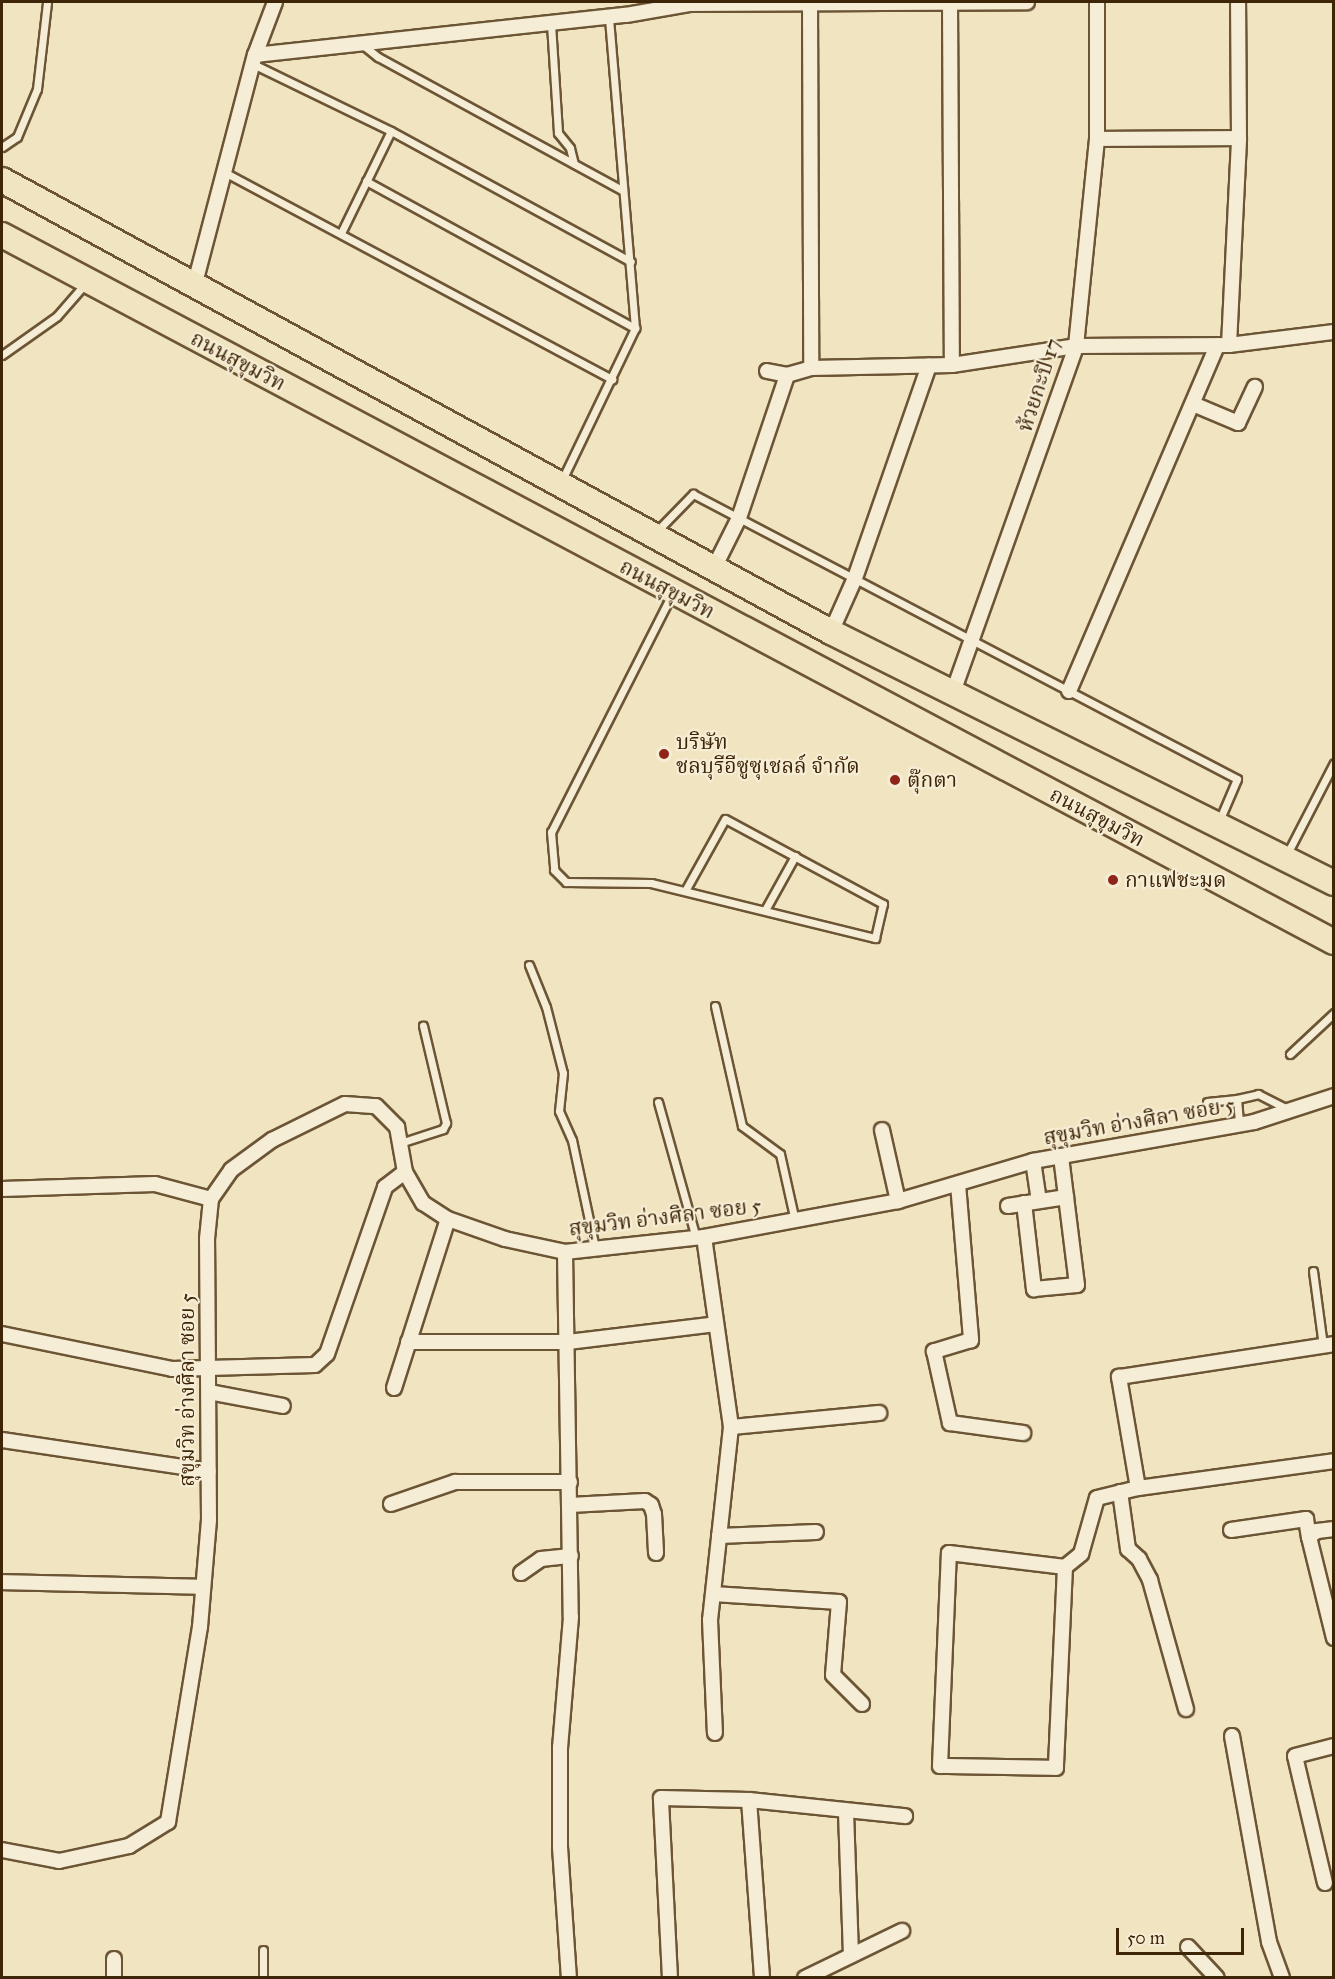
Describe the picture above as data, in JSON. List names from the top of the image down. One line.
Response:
{"streets":{"highway":["ถนนสุขุมวิท"],"street":["ห้วยกะปิ 17","สุขุมวิท อ่างศิลา ซอย 5"]},"crossings":[["ถนนสุขุมวิท","ห้วยกะปิ 17"]],"places":["บริษัท ชลบุรีอีซูซุเชลล์ จำกัด","ตุ๊กตา","กาแฟชะมด"],"scale_bar":"50 m"}
